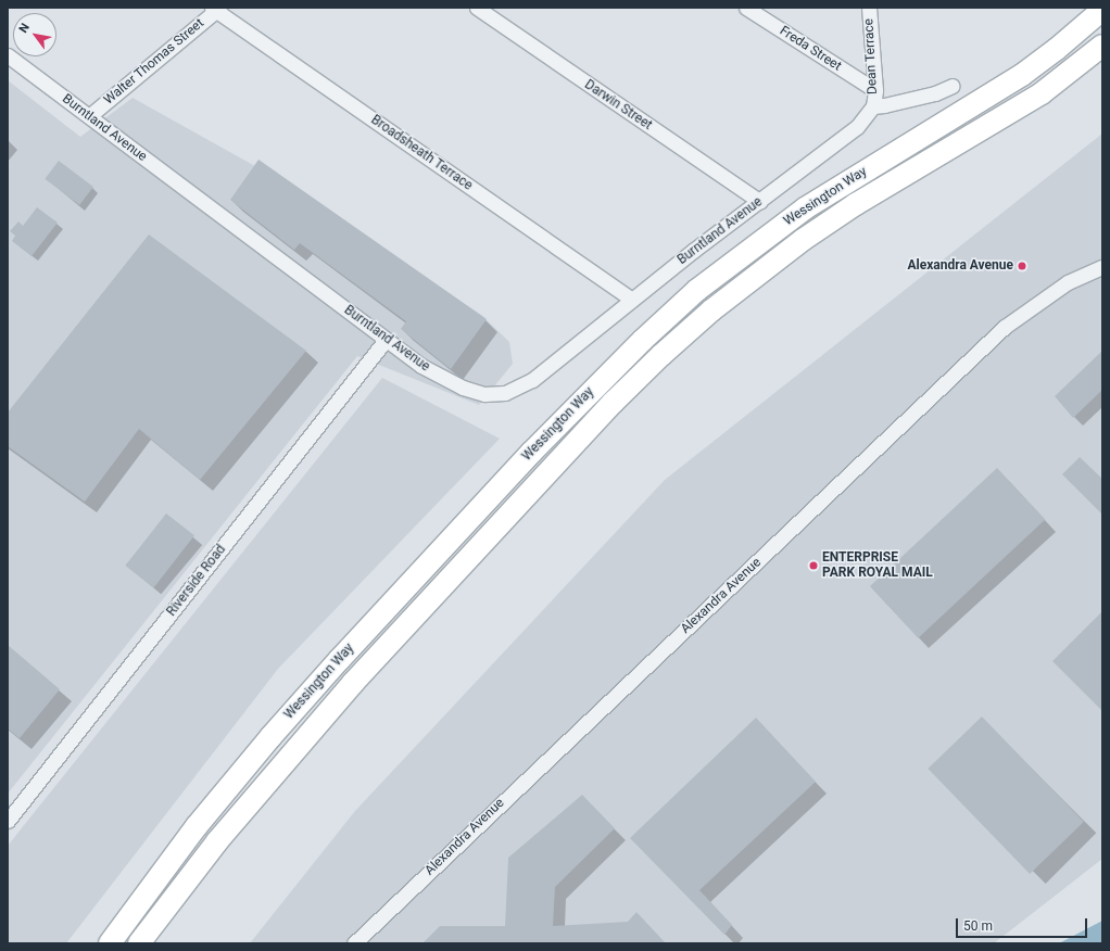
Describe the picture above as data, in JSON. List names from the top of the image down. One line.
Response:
{"streets":{"main road":["Wessington Way"],"street":["Freda Street","Dean Terrace","Walter Thomas Street","Darwin Street","Burntland Avenue","Broadsheath Terrace","Riverside Road","Alexandra Avenue"]},"crossings":[["Freda Street","Dean Terrace"],["Dean Terrace","Burntland Avenue"],["Walter Thomas Street","Burntland Avenue"],["Walter Thomas Street","Broadsheath Terrace"],["Darwin Street","Burntland Avenue"],["Burntland Avenue","Broadsheath Terrace"],["Burntland Avenue","Riverside Road"]],"places":["Alexandra Avenue","ENTERPRISE PARK ROYAL MAIL"],"scale_bar":"50 m","north":"top left"}
